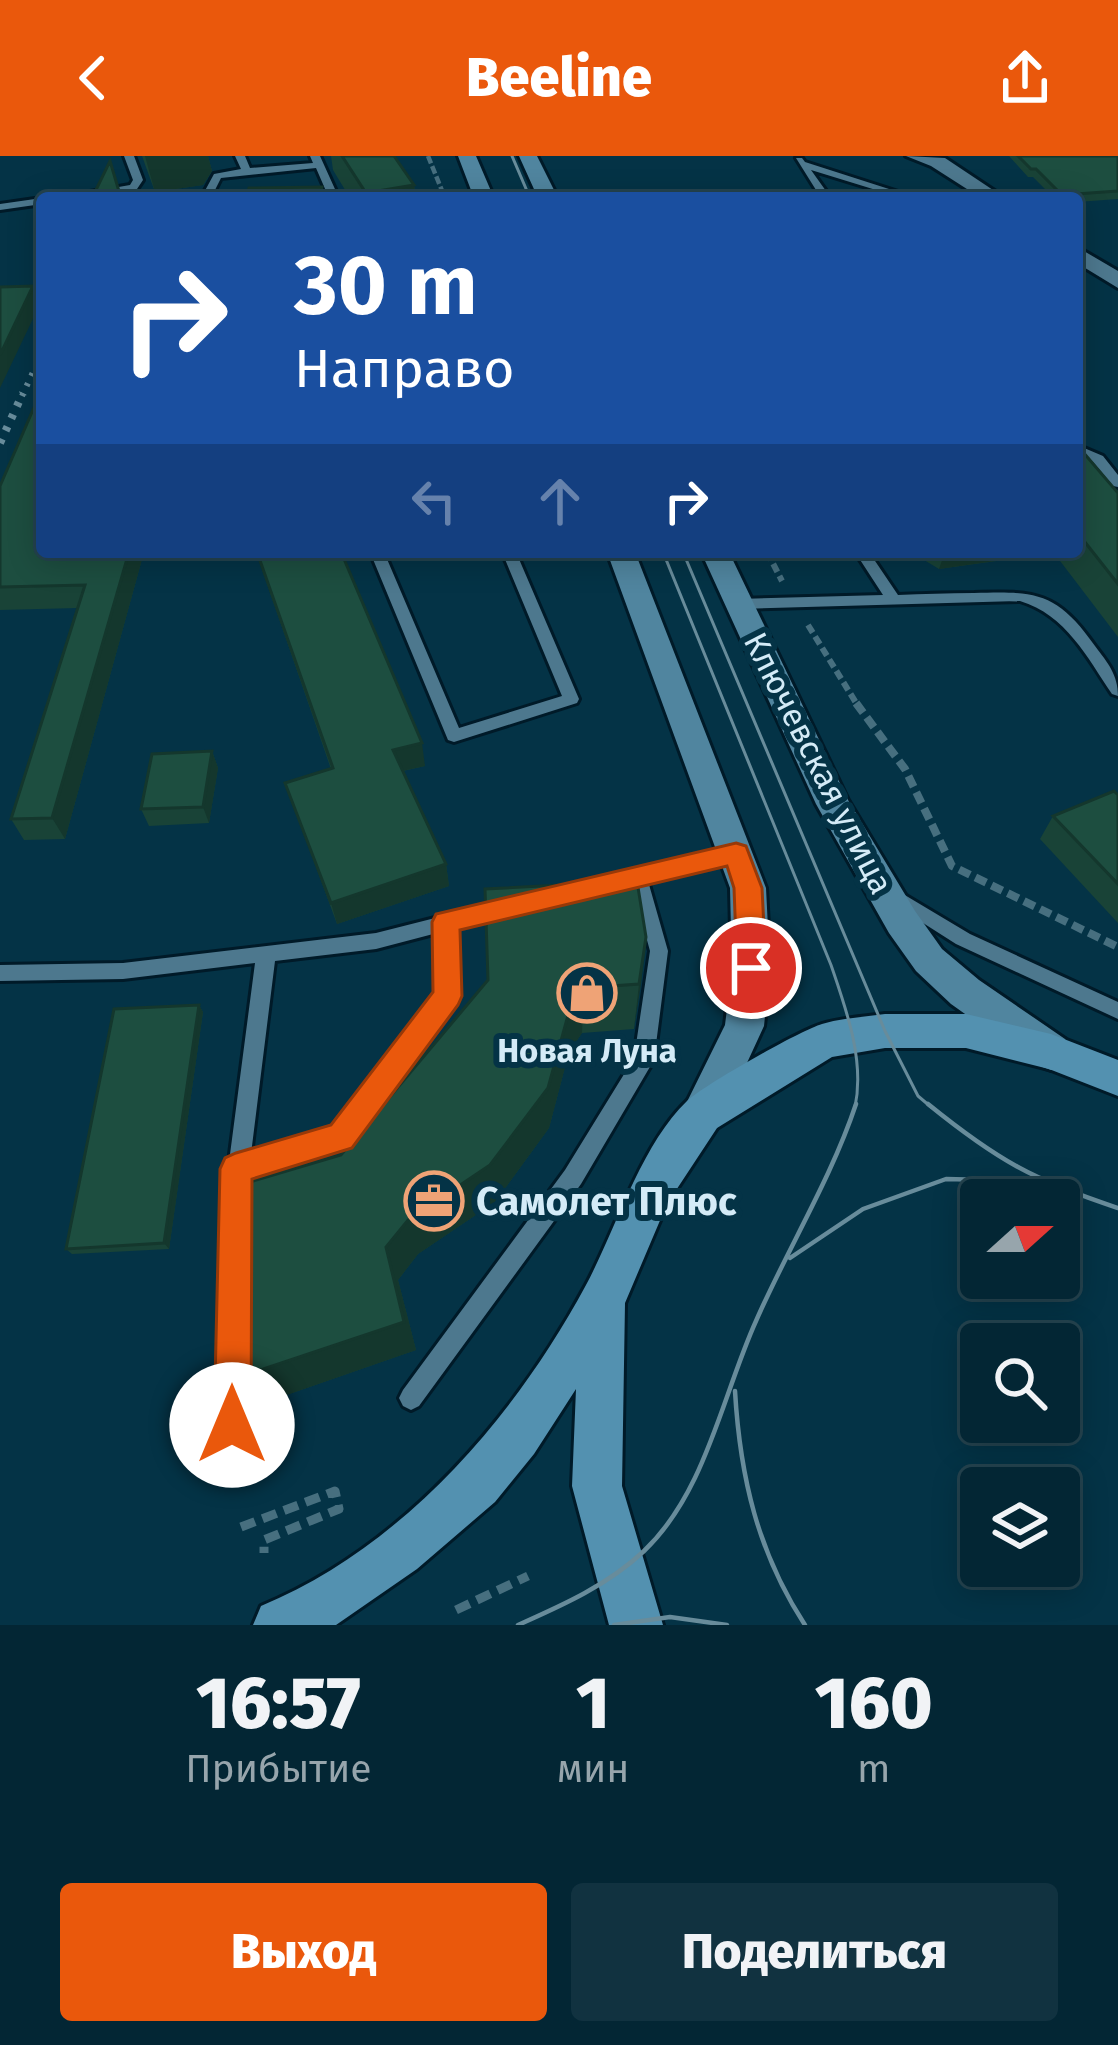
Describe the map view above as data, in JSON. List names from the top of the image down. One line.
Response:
{"streets":{"main road":["Ключевская улица"]},"places":{"shop":["Новая Луна"],"office":["Самолет Плюс"]},"north":"right","page":{"header":"Beeline","turn":["30 m","Направо"],"eta":["16:57","Прибытие","1","мин","160","m"],"buttons":["Выход","Поделиться"]}}
